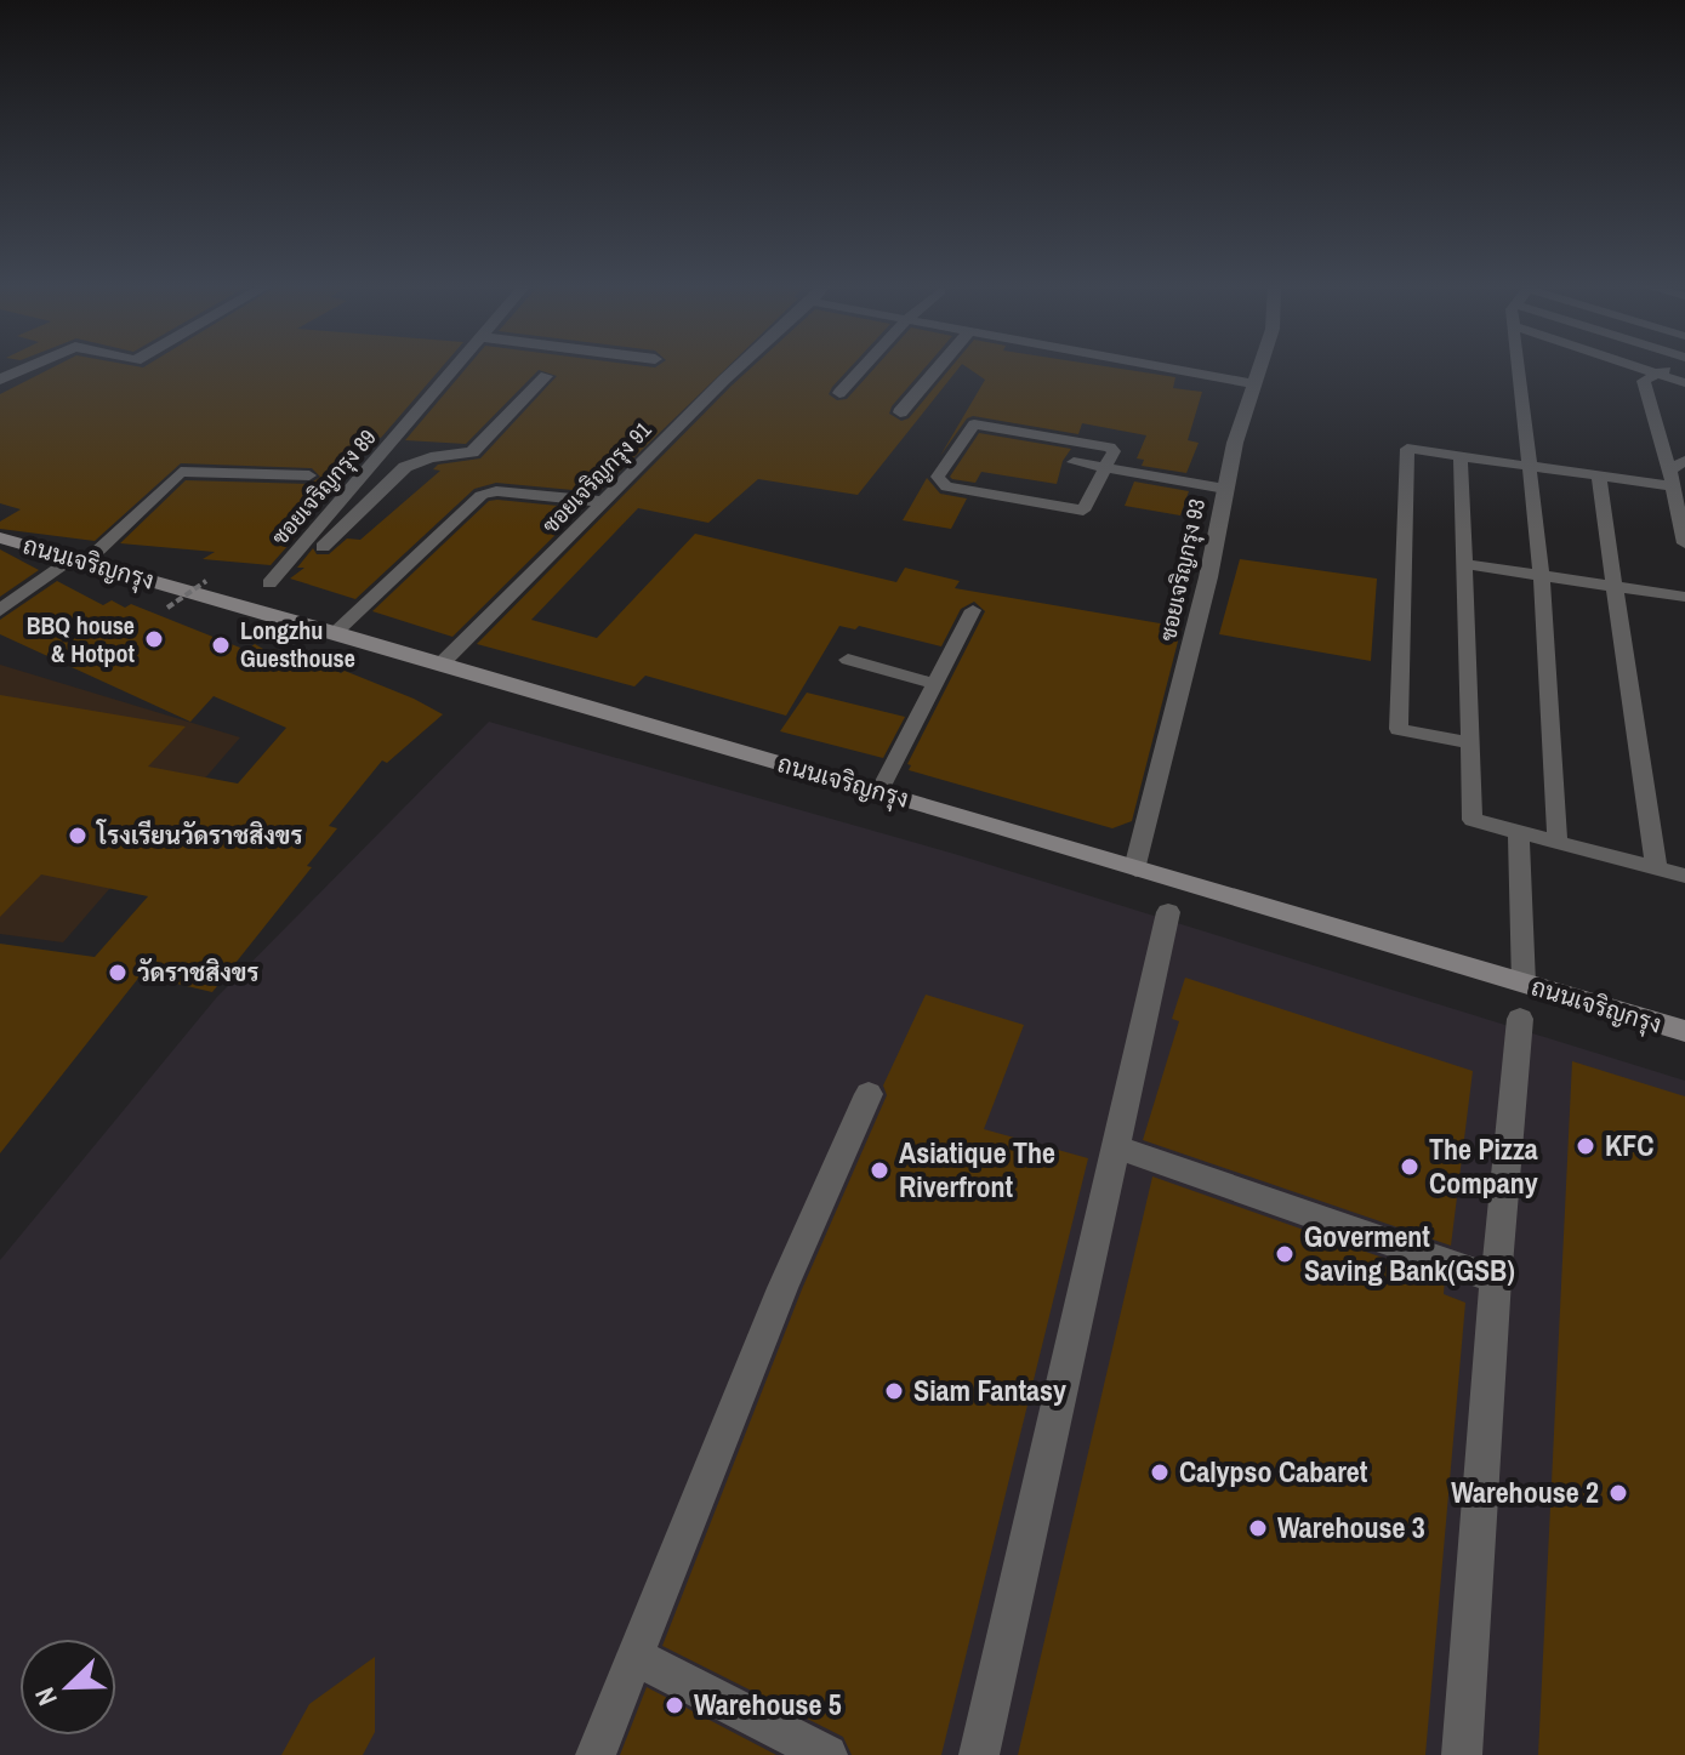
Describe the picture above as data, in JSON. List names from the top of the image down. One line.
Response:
{"streets":{"main road":["ถนนเจริญกรุง"],"street":["ซอยเจริญกรุง 91","ซอยเจริญกรุง 89","ซอยเจริญกรุง 93"]},"crossings":[["ซอยเจริญกรุง 91","ถนนเจริญกรุง"],["ถนนเจริญกรุง","ซอยเจริญกรุง 93"]],"places":["BBQ house & Hotpot","Longzhu Guesthouse","โรงเรียนวัดราชสิงขร","วัดราชสิงขร","KFC","The Pizza Company","Asiatique The Riverfront","Goverment Saving Bank(GSB)","Siam Fantasy","Calypso Cabaret","Warehouse 2","Warehouse 3","Warehouse 5"],"north":"bottom left"}
